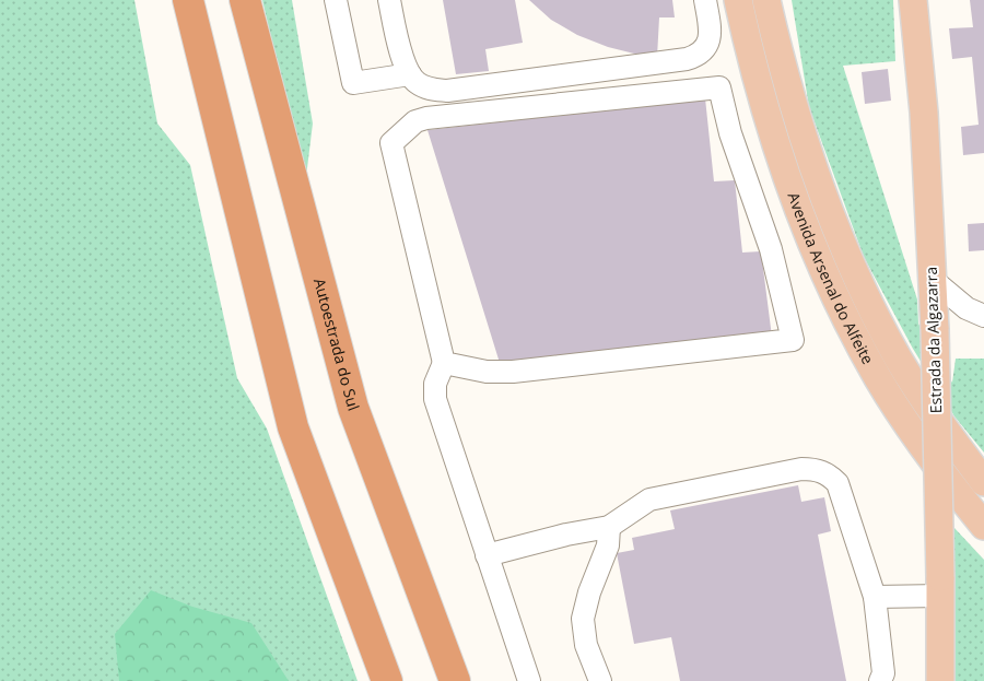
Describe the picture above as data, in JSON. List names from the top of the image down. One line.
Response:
{"streets":{"highway":["Autoestrada do Sul"],"main road":["Avenida Arsenal do Alfeite","Estrada da Algazarra"]}}
